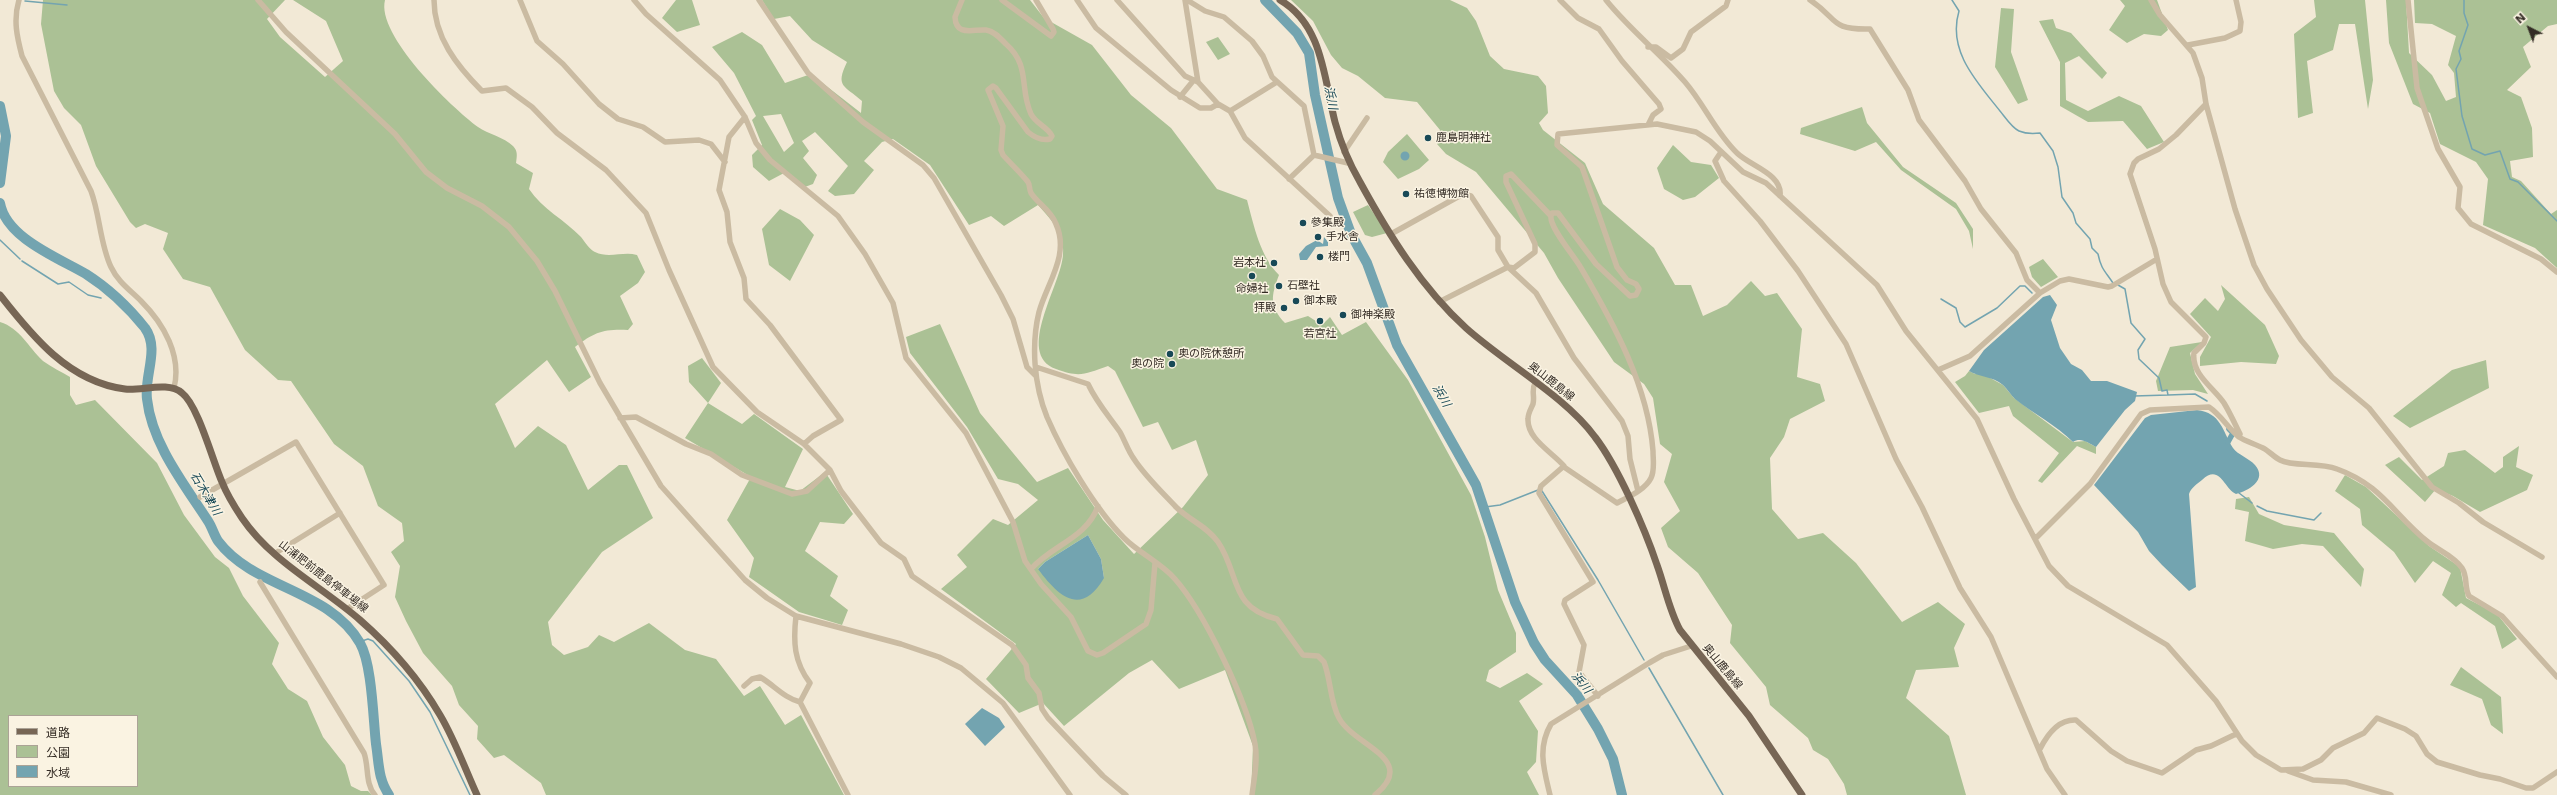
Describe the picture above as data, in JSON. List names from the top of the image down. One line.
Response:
{"streets":{"main road":["奥山鹿島線","山浦肥前鹿島停車場線"]},"water":["浜川","石木津川"],"places":["鹿島明神社","祐徳博物館","參集殿","手水舎","楼門","岩本社","命婦社","石壁社","御本殿","拝殿","御神楽殿","若宮社","奥の院休憩所","奥の院"],"legend":["道路","公園","水域"],"north":"top left"}
